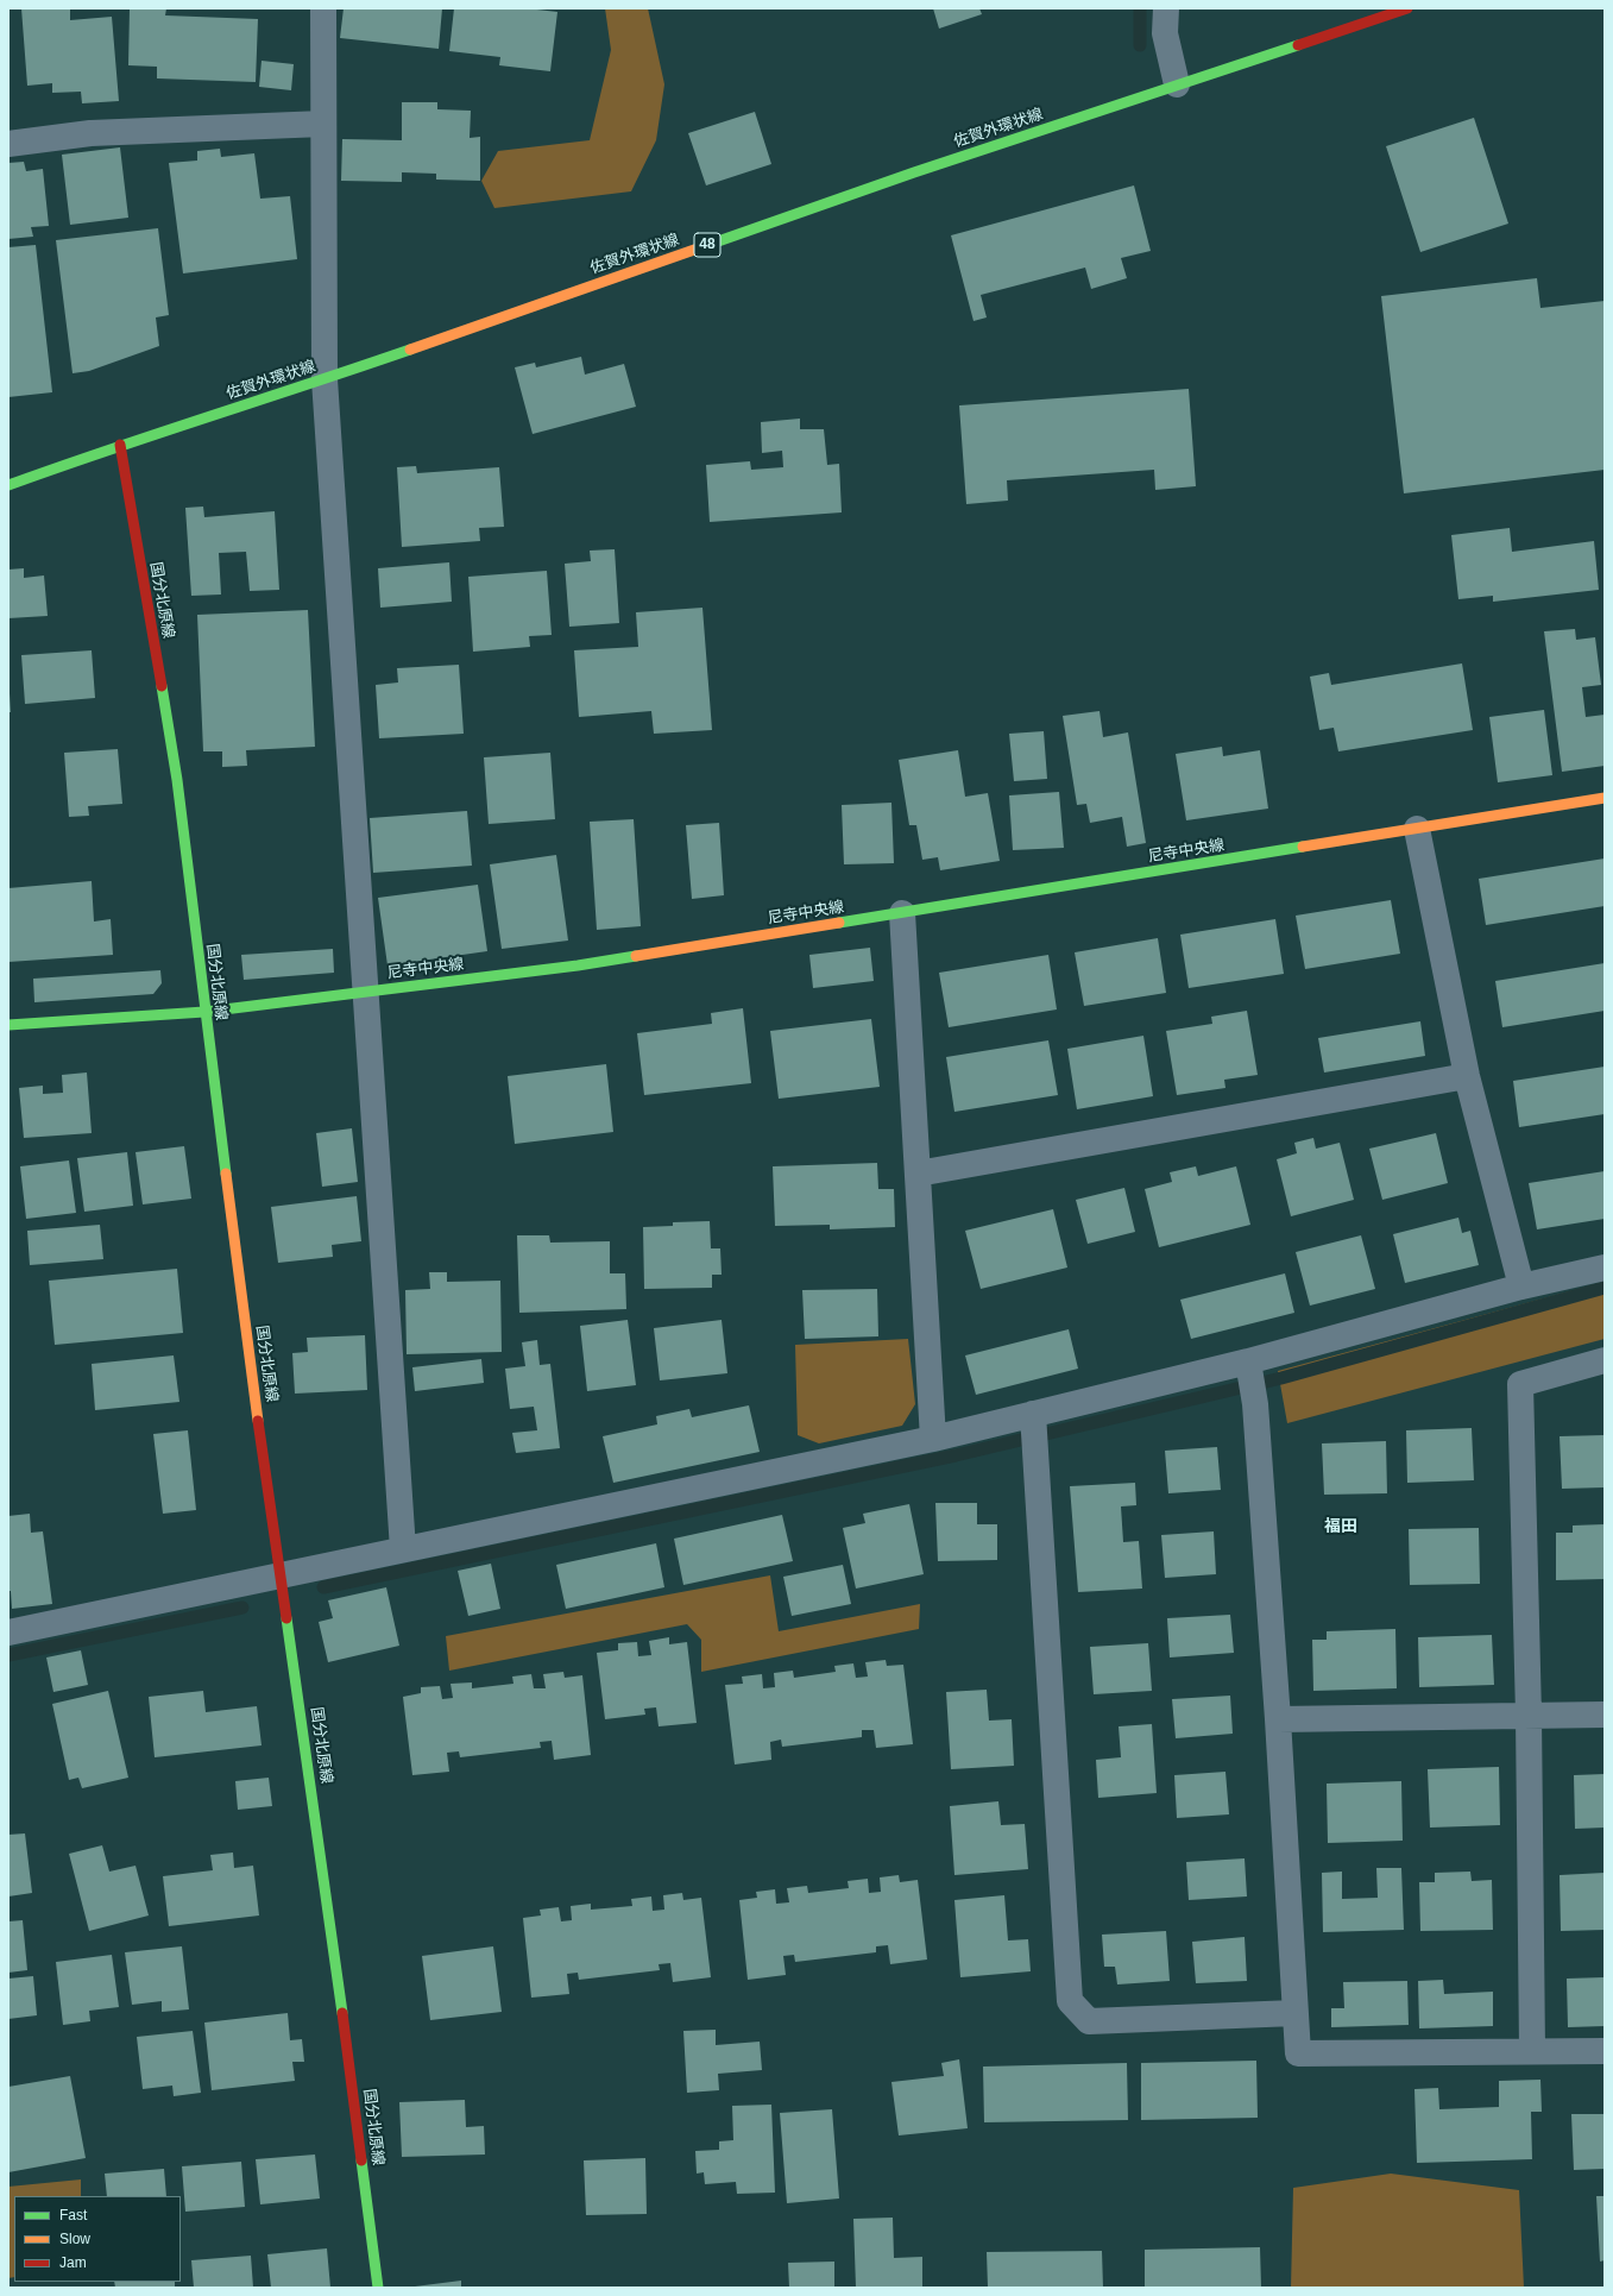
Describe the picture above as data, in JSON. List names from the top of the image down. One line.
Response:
{"streets":{"street":["佐賀外環状線","48","国分北原線","尼寺中央線"]},"crossings":[["佐賀外環状線","国分北原線"],["国分北原線","尼寺中央線"]],"districts":["福田"],"legend":["Fast","Slow","Jam"]}
